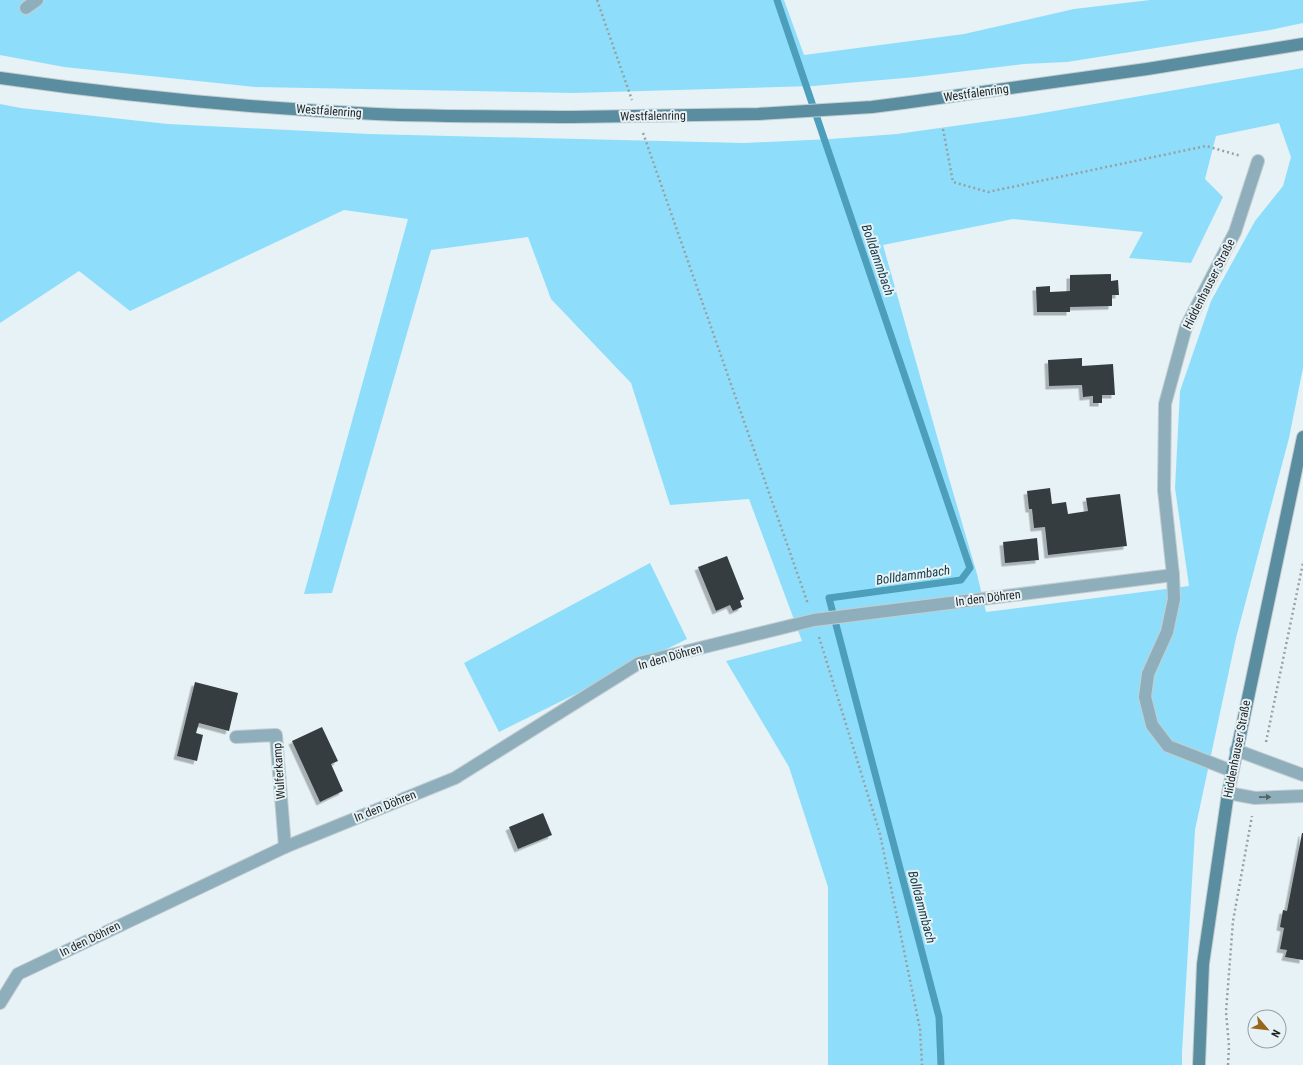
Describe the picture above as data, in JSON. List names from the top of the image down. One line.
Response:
{"streets":{"main road":["Westfalenring","Hiddenhauser Straße"],"street":["In den Döhren","Wulferkamp"]},"crossings":[["Hiddenhauser Straße","In den Döhren"],["In den Döhren","Wulferkamp"]],"water":["Bolldammbach"],"north":"bottom right"}
